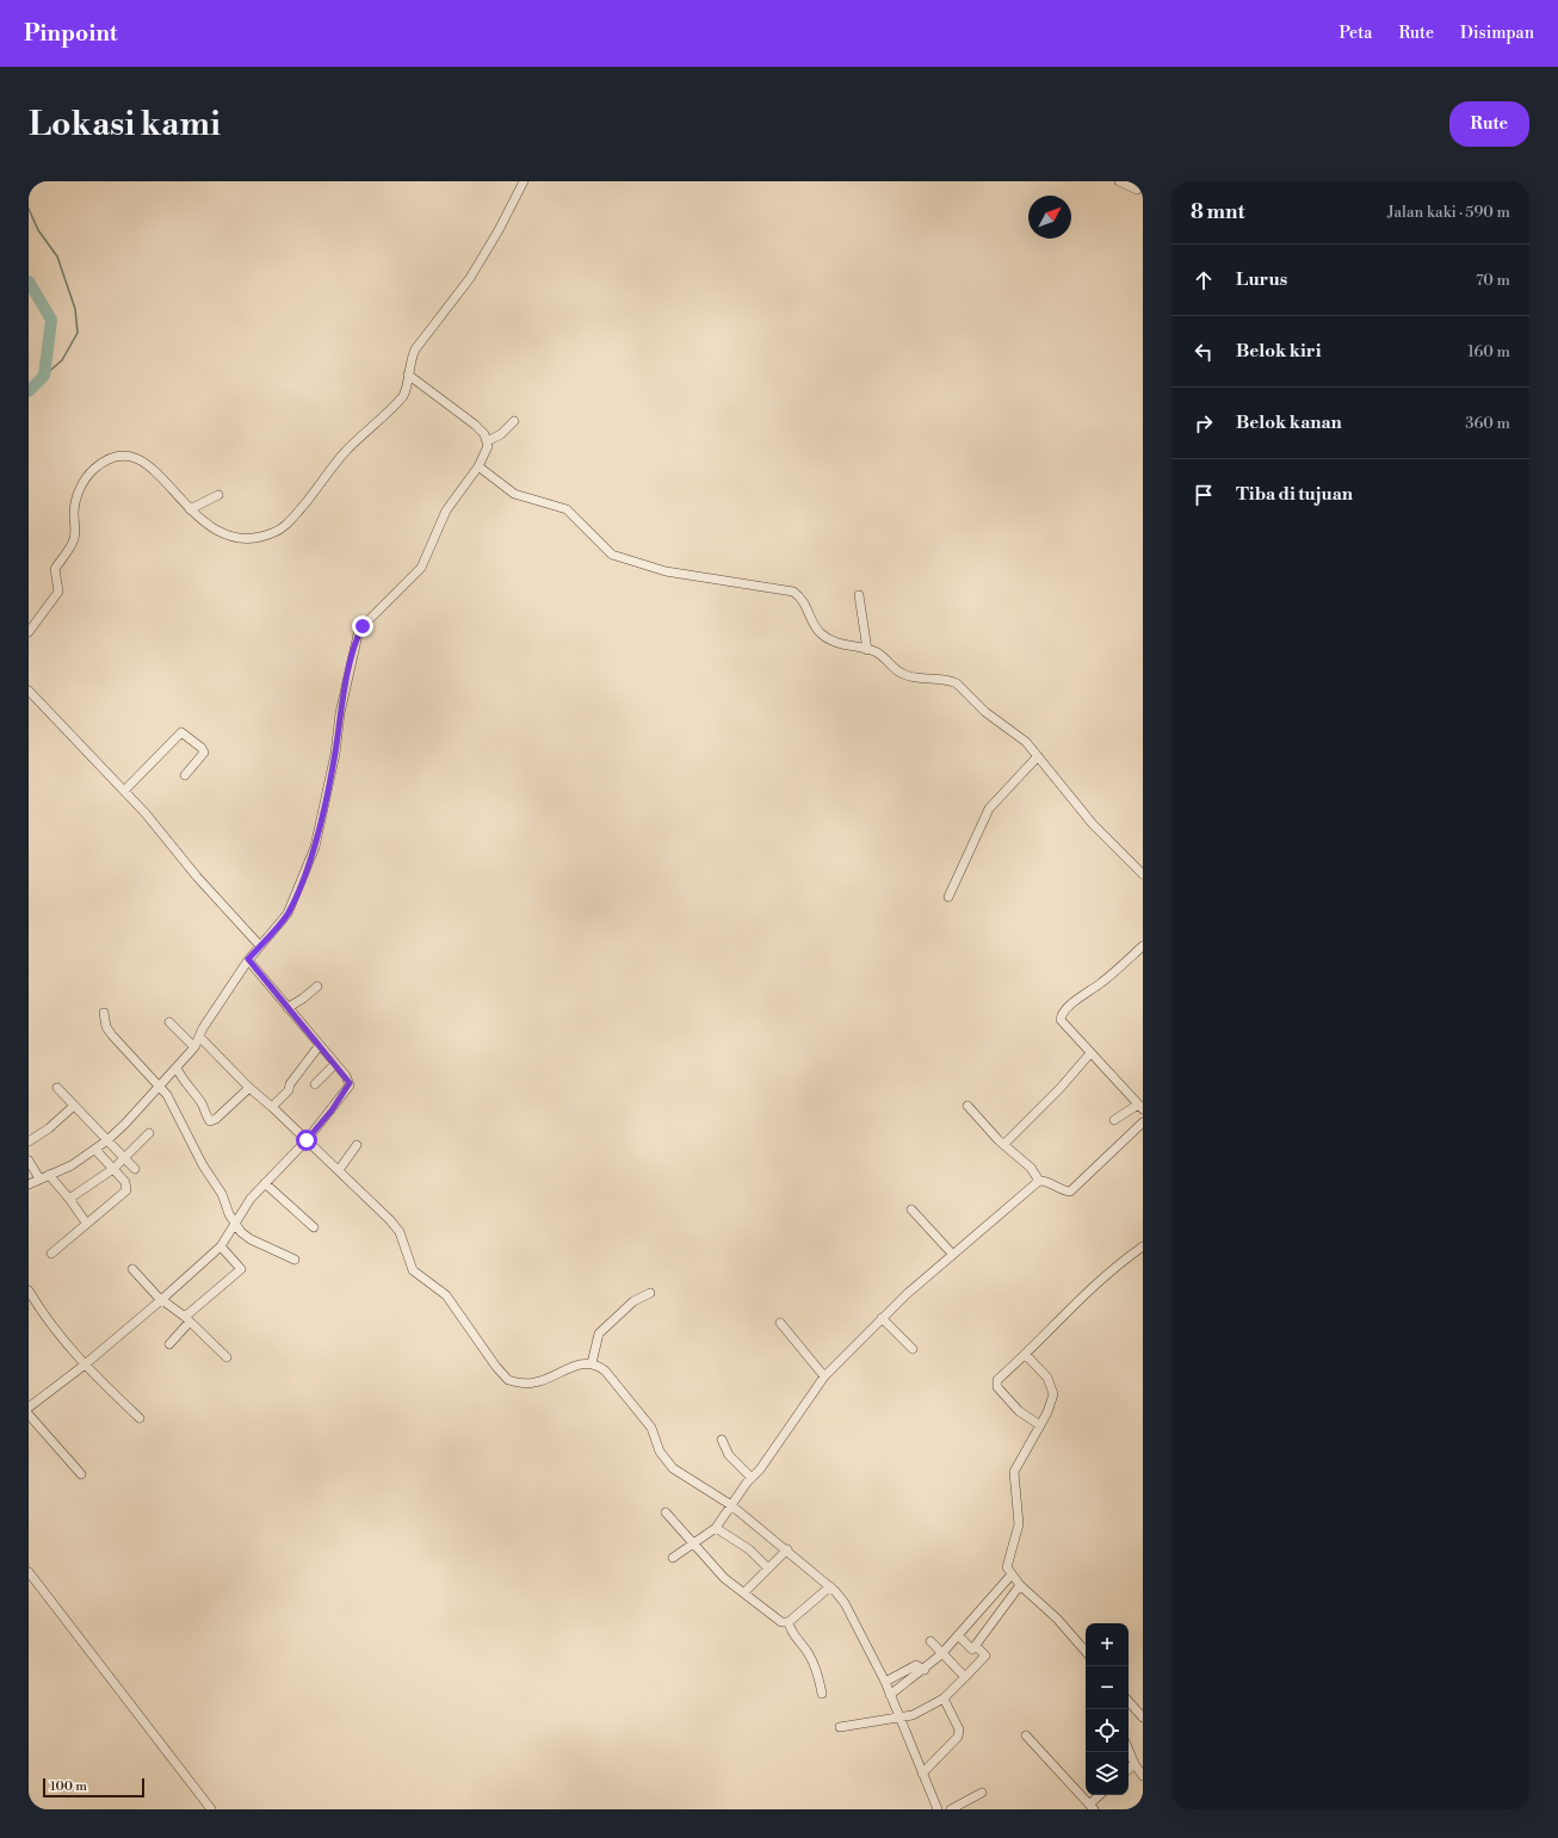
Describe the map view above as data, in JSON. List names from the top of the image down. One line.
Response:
{"scale_bar":"100 m","north":"top right","page":{"header":"Pinpoint","nav":["Peta","Rute","Disimpan"],"buttons":"Rute","title":"Lokasi kami","heading":["8 mnt","Jalan kaki · 590 m"],"list":[["Lurus","70 m"],["Belok kiri","160 m"],["Belok kanan","360 m"],"Tiba di tujuan"],"map_buttons":["+","−"],"scale":"100 m"}}
